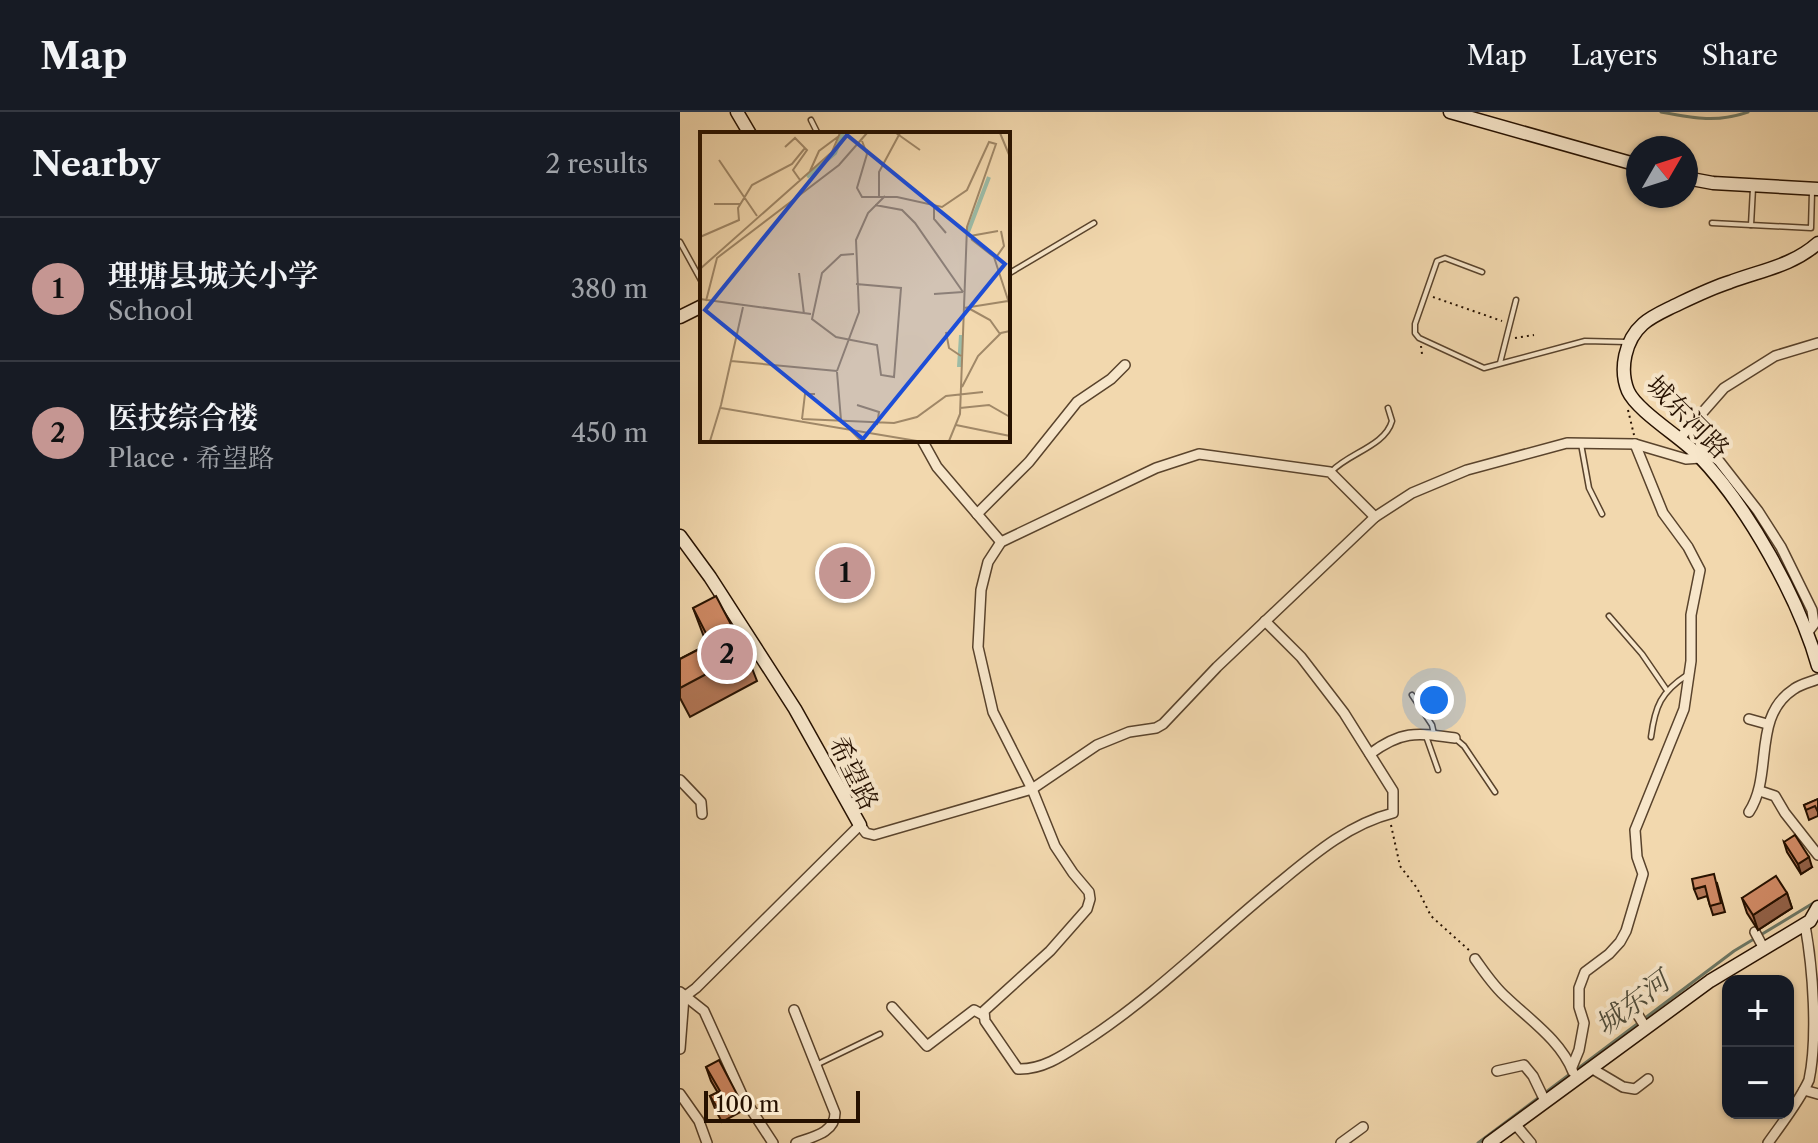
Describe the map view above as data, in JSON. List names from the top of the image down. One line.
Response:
{"streets":{"street":["城东河路","希望路"]},"water":["城东河"],"scale_bar":"100 m","north":"top right","page":{"header":"Map","nav":["Map","Layers","Share"],"heading":["Nearby","2 results"],"list":[{"mark":"1","name":"理塘县城关小学","note":"School","value":"380 m"},{"mark":"2","name":"医技综合楼","note":"Place · 希望路","value":"450 m"}],"pins":["1","2"],"map_buttons":["+","−"],"scale":"100 m"}}
